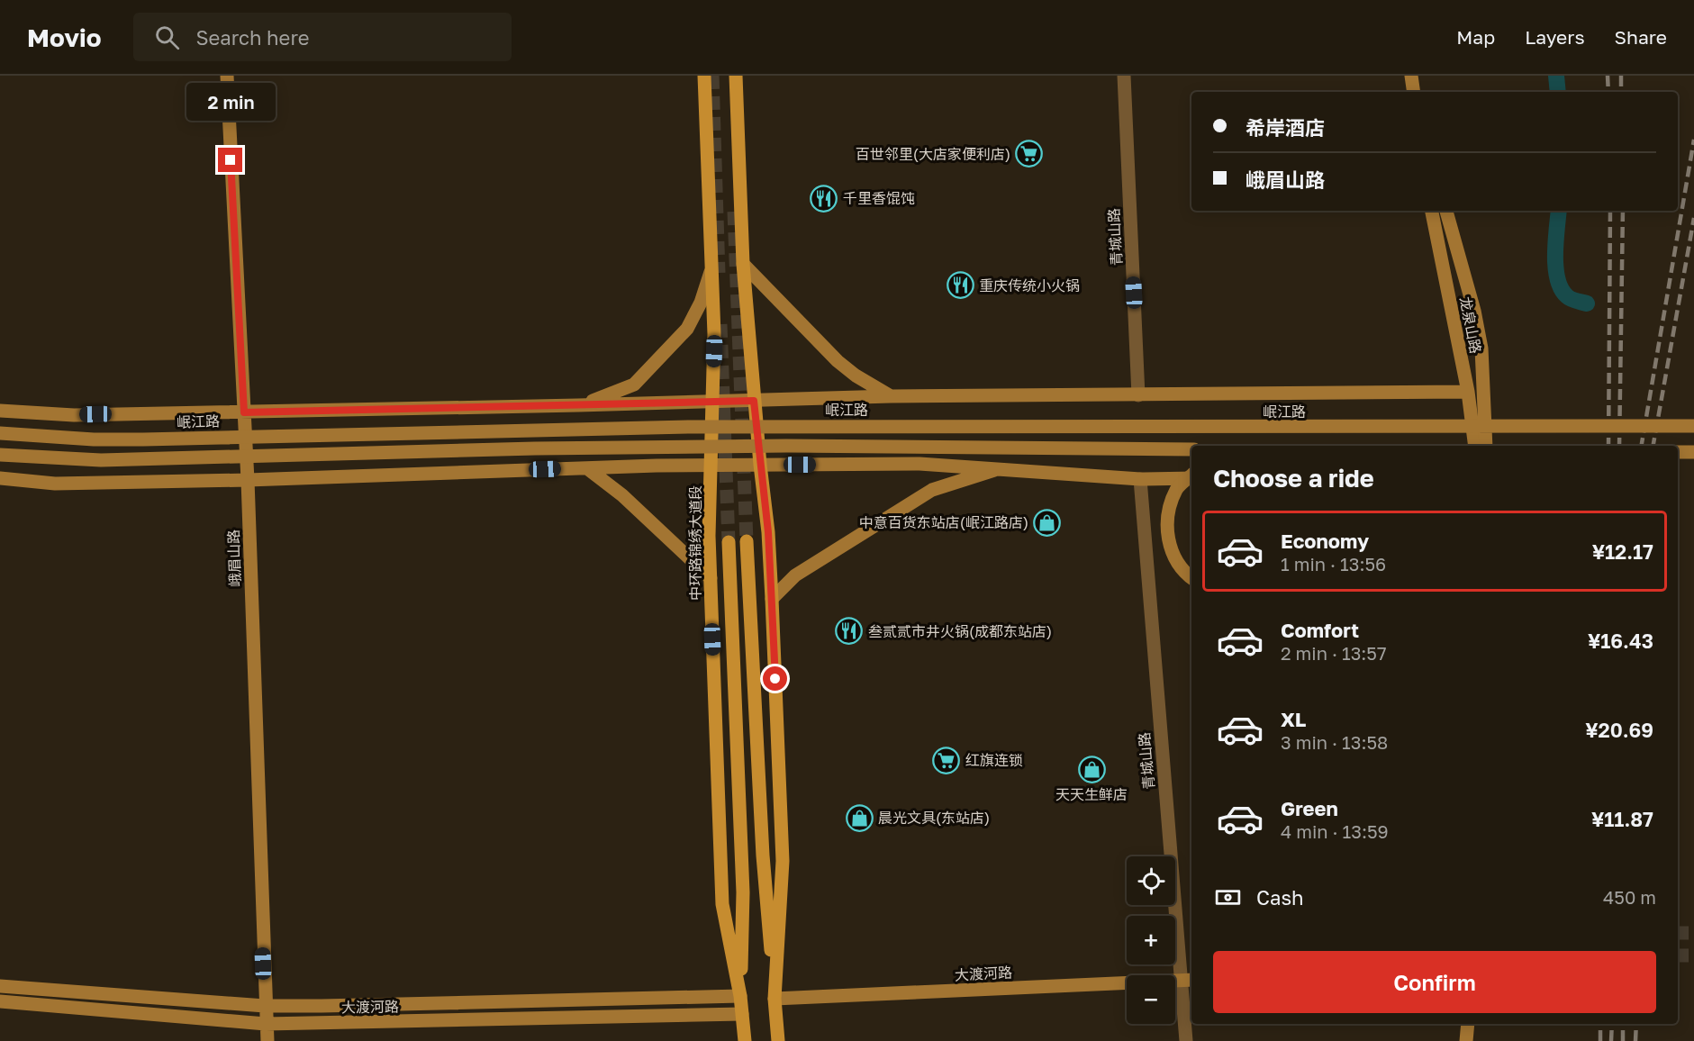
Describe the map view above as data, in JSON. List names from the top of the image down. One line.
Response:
{"streets":{"main road":["龙泉山路","岷江路","中环路锦绣大道段","峨眉山路","大渡河路"],"street":["青城山路"]},"crossings":[["青城山路","岷江路"],["青城山路","大渡河路"],["龙泉山路","岷江路"],["岷江路","中环路锦绣大道段"],["岷江路","峨眉山路"],["中环路锦绣大道段","大渡河路"],["峨眉山路","大渡河路"]],"places":{"supermarket":["百世邻里(大店家便利店)","红旗连锁"],"restaurant":["千里香馄饨","重庆传统小火锅","叁贰贰市井火锅(成都东站店)"],"shop":["中意百货东站店(岷江路店)","天天生鲜店","晨光文具(东站店)"]},"page":{"header":"Movio","search":"Search here","nav":["Map","Layers","Share"],"bubble":"2 min","banner":["希岸酒店","峨眉山路"],"heading":"Choose a ride","list":[{"name":"Economy","note":"1 min · 13:56","value":"¥12.17"},{"name":"Comfort","note":"2 min · 13:57","value":"¥16.43"},{"name":"XL","note":"3 min · 13:58","value":"¥20.69"},{"name":"Green","note":"4 min · 13:59","value":"¥11.87"}],"map_buttons":["+","−"],"pay":["Cash","450 m"],"buttons":"Confirm"}}
